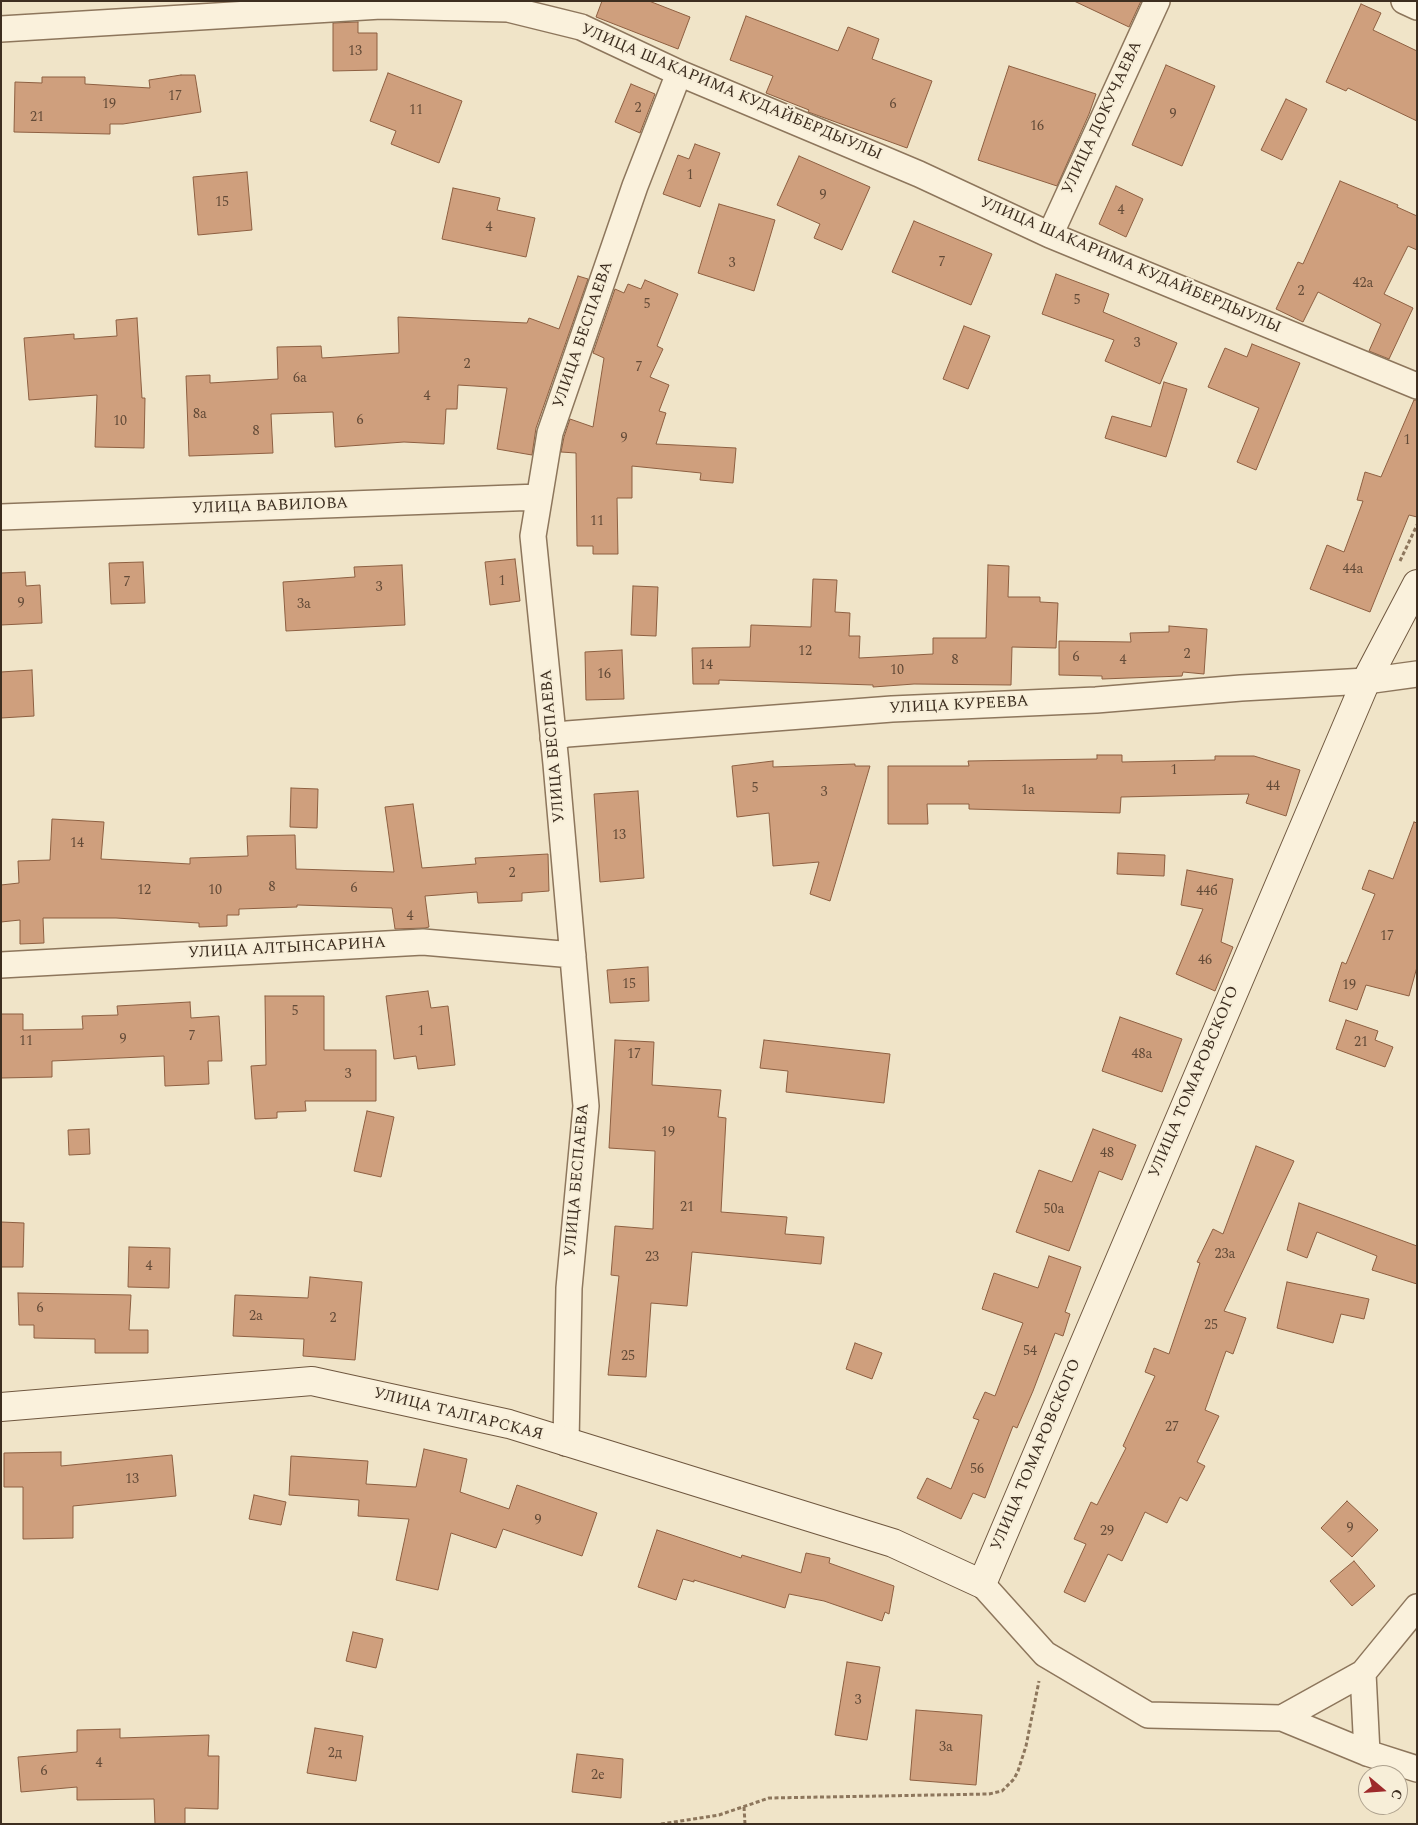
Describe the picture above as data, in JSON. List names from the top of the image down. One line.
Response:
{"streets":{"street":["УЛИЦА ШАКАРИМА КУДАЙБЕРДЫУЛЫ","УЛИЦА ДОКУЧАЕВА","УЛИЦА БЕСПАЕВА","УЛИЦА ВАВИЛОВА","УЛИЦА КУРЕЕВА","УЛИЦА АЛТЫНСАРИНА","УЛИЦА ТОМАРОВСКОГО","УЛИЦА ТАЛГАРСКАЯ"]},"crossings":[["УЛИЦА ШАКАРИМА КУДАЙБЕРДЫУЛЫ","УЛИЦА ДОКУЧАЕВА"],["УЛИЦА ШАКАРИМА КУДАЙБЕРДЫУЛЫ","УЛИЦА БЕСПАЕВА"],["УЛИЦА БЕСПАЕВА","УЛИЦА ВАВИЛОВА"],["УЛИЦА БЕСПАЕВА","УЛИЦА КУРЕЕВА"],["УЛИЦА БЕСПАЕВА","УЛИЦА АЛТЫНСАРИНА"],["УЛИЦА БЕСПАЕВА","УЛИЦА ТАЛГАРСКАЯ"],["УЛИЦА КУРЕЕВА","УЛИЦА ТОМАРОВСКОГО"],["УЛИЦА ТОМАРОВСКОГО","УЛИЦА ТАЛГАРСКАЯ"]],"house_numbers":["13","17","19","6","2","11","9","21","16","1","9","15","4","4","7","3","42а","2","5","5","3","2","7","6а","4","8а","6","10","8","9","1","11","44а","1","7","3","9","3а","12","2","6","8","4","14","10","16","1","44","5","1а","3","13","14","2","8","6","12","10","44б","4","17","46","15","19","5","1","7","9","11","21","17","48а","3","19","48","21","50а","23а","23","4","6","2а","2","25","54","25","27","56","13","9","9","29","3","3а","2д","4","6","2е"],"north":"right"}
